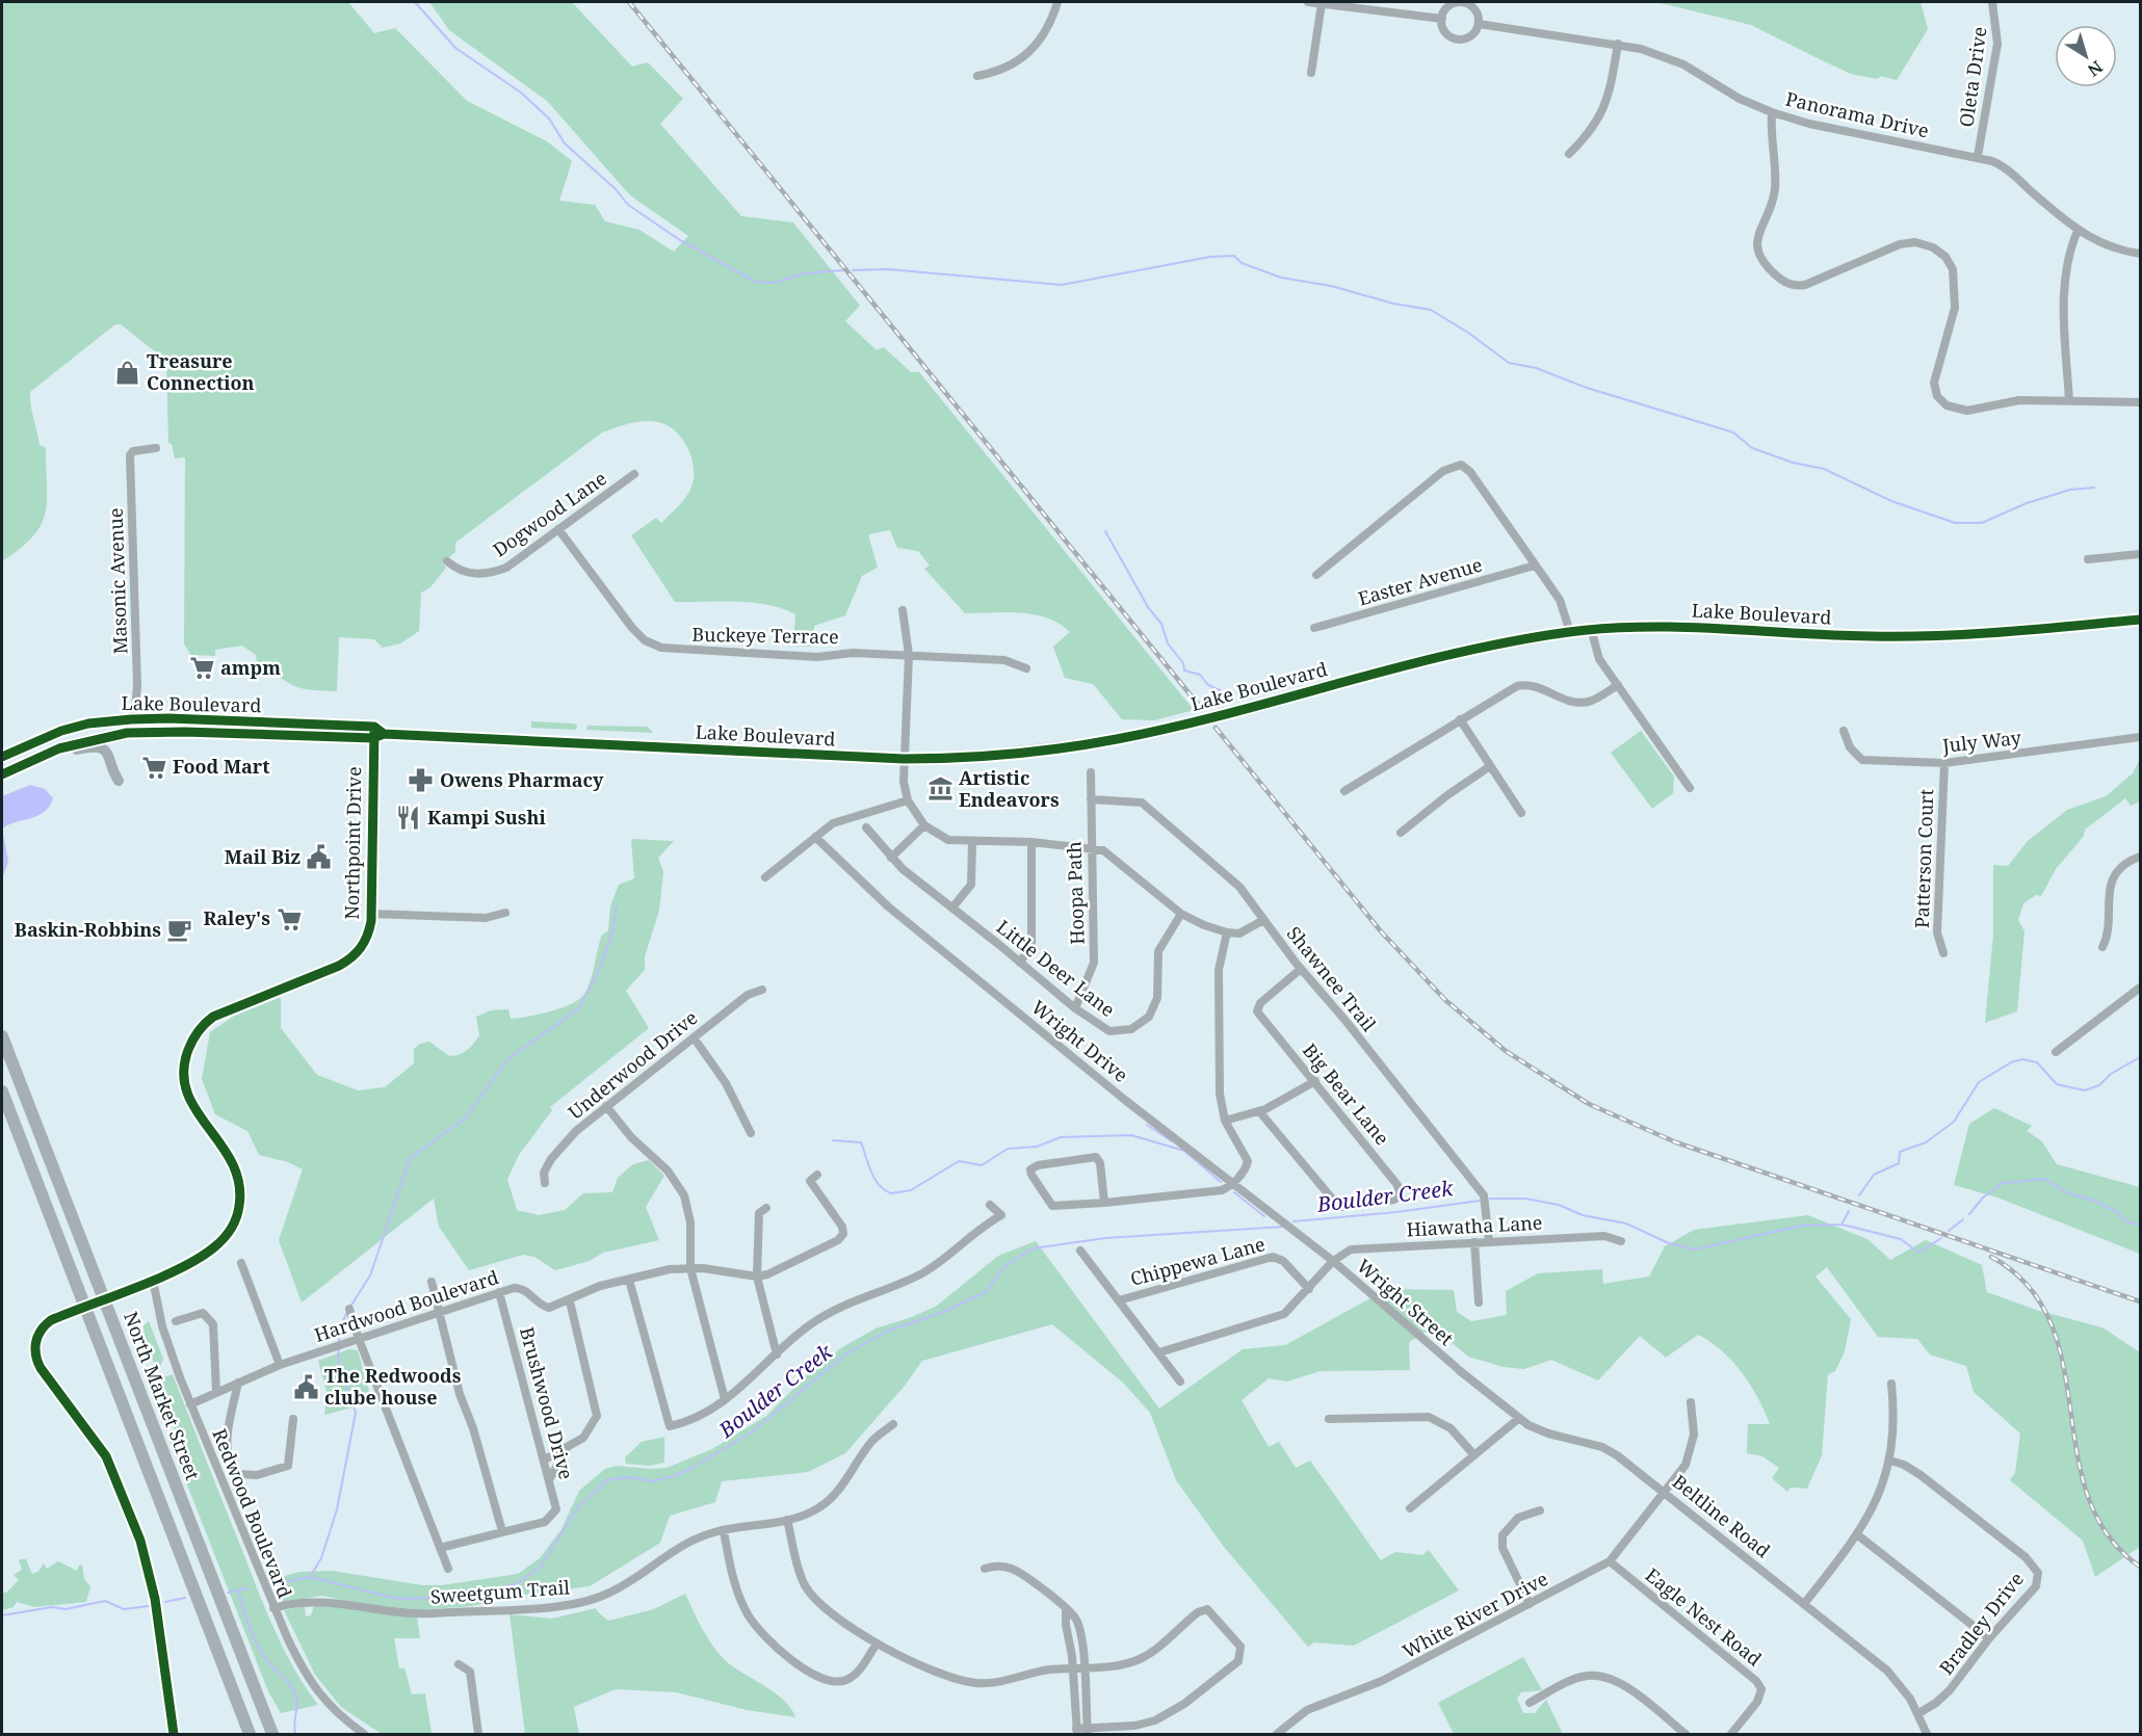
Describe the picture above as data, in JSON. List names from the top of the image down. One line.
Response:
{"streets":{"main road":["Lake Boulevard","Northpoint Drive","North Market Street"],"street":["Oleta Drive","Panorama Drive","Dogwood Lane","Masonic Avenue","Easter Avenue","Buckeye Terrace","July Way","Patterson Court","Hoopa Path","Little Deer Lane","Shawnee Trail","Wright Drive","Underwood Drive","Big Bear Lane","Hiawatha Lane","Chippewa Lane","Wright Street","Hardwood Boulevard","Brushwood Drive","Redwood Boulevard","Beltline Road","Sweetgum Trail","White River Drive","Eagle Nest Road","Bradley Drive"]},"crossings":[["Oleta Drive","Panorama Drive"],["Dogwood Lane","Buckeye Terrace"],["Masonic Avenue","Lake Boulevard"],["Lake Boulevard","Northpoint Drive"],["July Way","Patterson Court"],["Northpoint Drive","North Market Street"],["Northpoint Drive","Redwood Boulevard"],["Hoopa Path","Little Deer Lane"],["Hoopa Path","Shawnee Trail"],["Shawnee Trail","Big Bear Lane"],["Shawnee Trail","Hiawatha Lane"],["Wright Drive","Hiawatha Lane"],["Wright Drive","Wright Street"],["Hiawatha Lane","Wright Street"],["Wright Street","Beltline Road"],["Hardwood Boulevard","Brushwood Drive"],["Hardwood Boulevard","Redwood Boulevard"],["Redwood Boulevard","Sweetgum Trail"],["Beltline Road","White River Drive"],["Beltline Road","Bradley Drive"],["White River Drive","Eagle Nest Road"]],"water":["Boulder Creek"],"places":{"shop":["Treasure Connection"],"supermarket":["ampm","Food Mart","Raley's"],"pharmacy":["Owens Pharmacy"],"museum":["Artistic Endeavors"],"restaurant":["Kampi Sushi"],"public building":["Mail Biz","The Redwoods clube house"],"cafe":["Baskin-Robbins"]},"north":"bottom right"}
